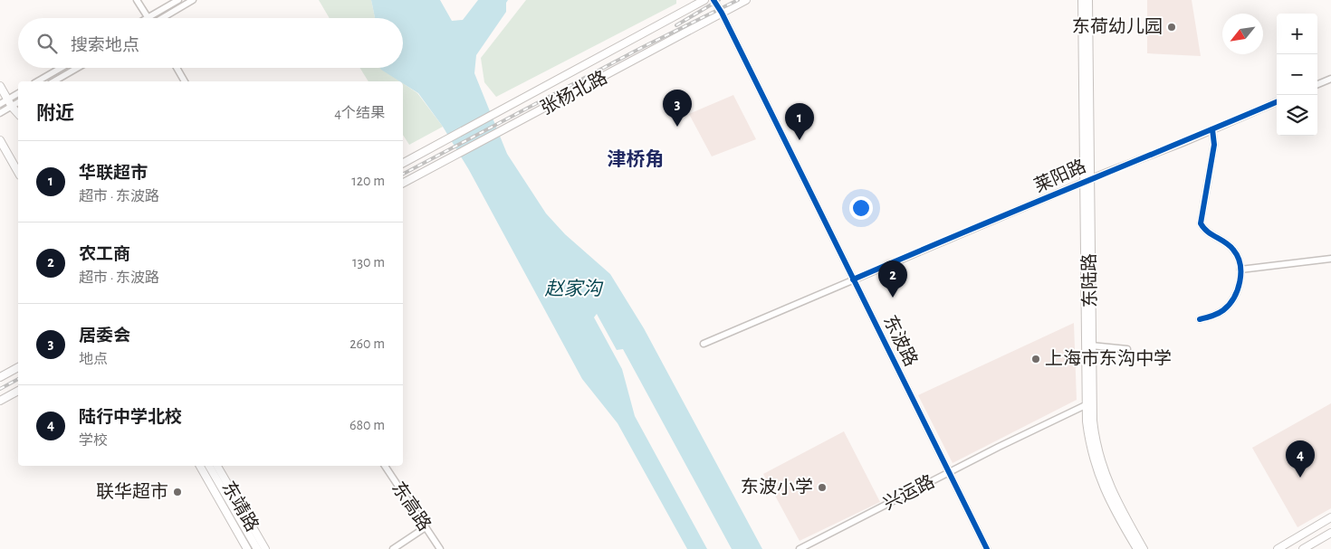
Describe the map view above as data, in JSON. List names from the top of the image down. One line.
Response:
{"streets":{"main road":["张杨北路","东陆路","东靖路"],"street":["莱阳路","东波路","兴运路","东高路"]},"crossings":[["张杨北路","东波路"],["莱阳路","东陆路"],["莱阳路","东波路"],["东陆路","兴运路"],["东波路","兴运路"]],"districts":["津桥角"],"water":["赵家沟"],"places":["东荷幼儿园","上海市东沟中学","东波小学","联华超市"],"north":"bottom left","page":{"map_buttons":["+","−"],"search":"搜索地点","heading":["附近","4个结果"],"pins":["3","1","2","4"],"list":[{"mark":"1","name":"华联超市","note":"超市 · 东波路","value":"120 m"},{"mark":"2","name":"农工商","note":"超市 · 东波路","value":"130 m"},{"mark":"3","name":"居委会","note":"地点","value":"260 m"},{"mark":"4","name":"陆行中学北校","note":"学校","value":"680 m"}]}}
